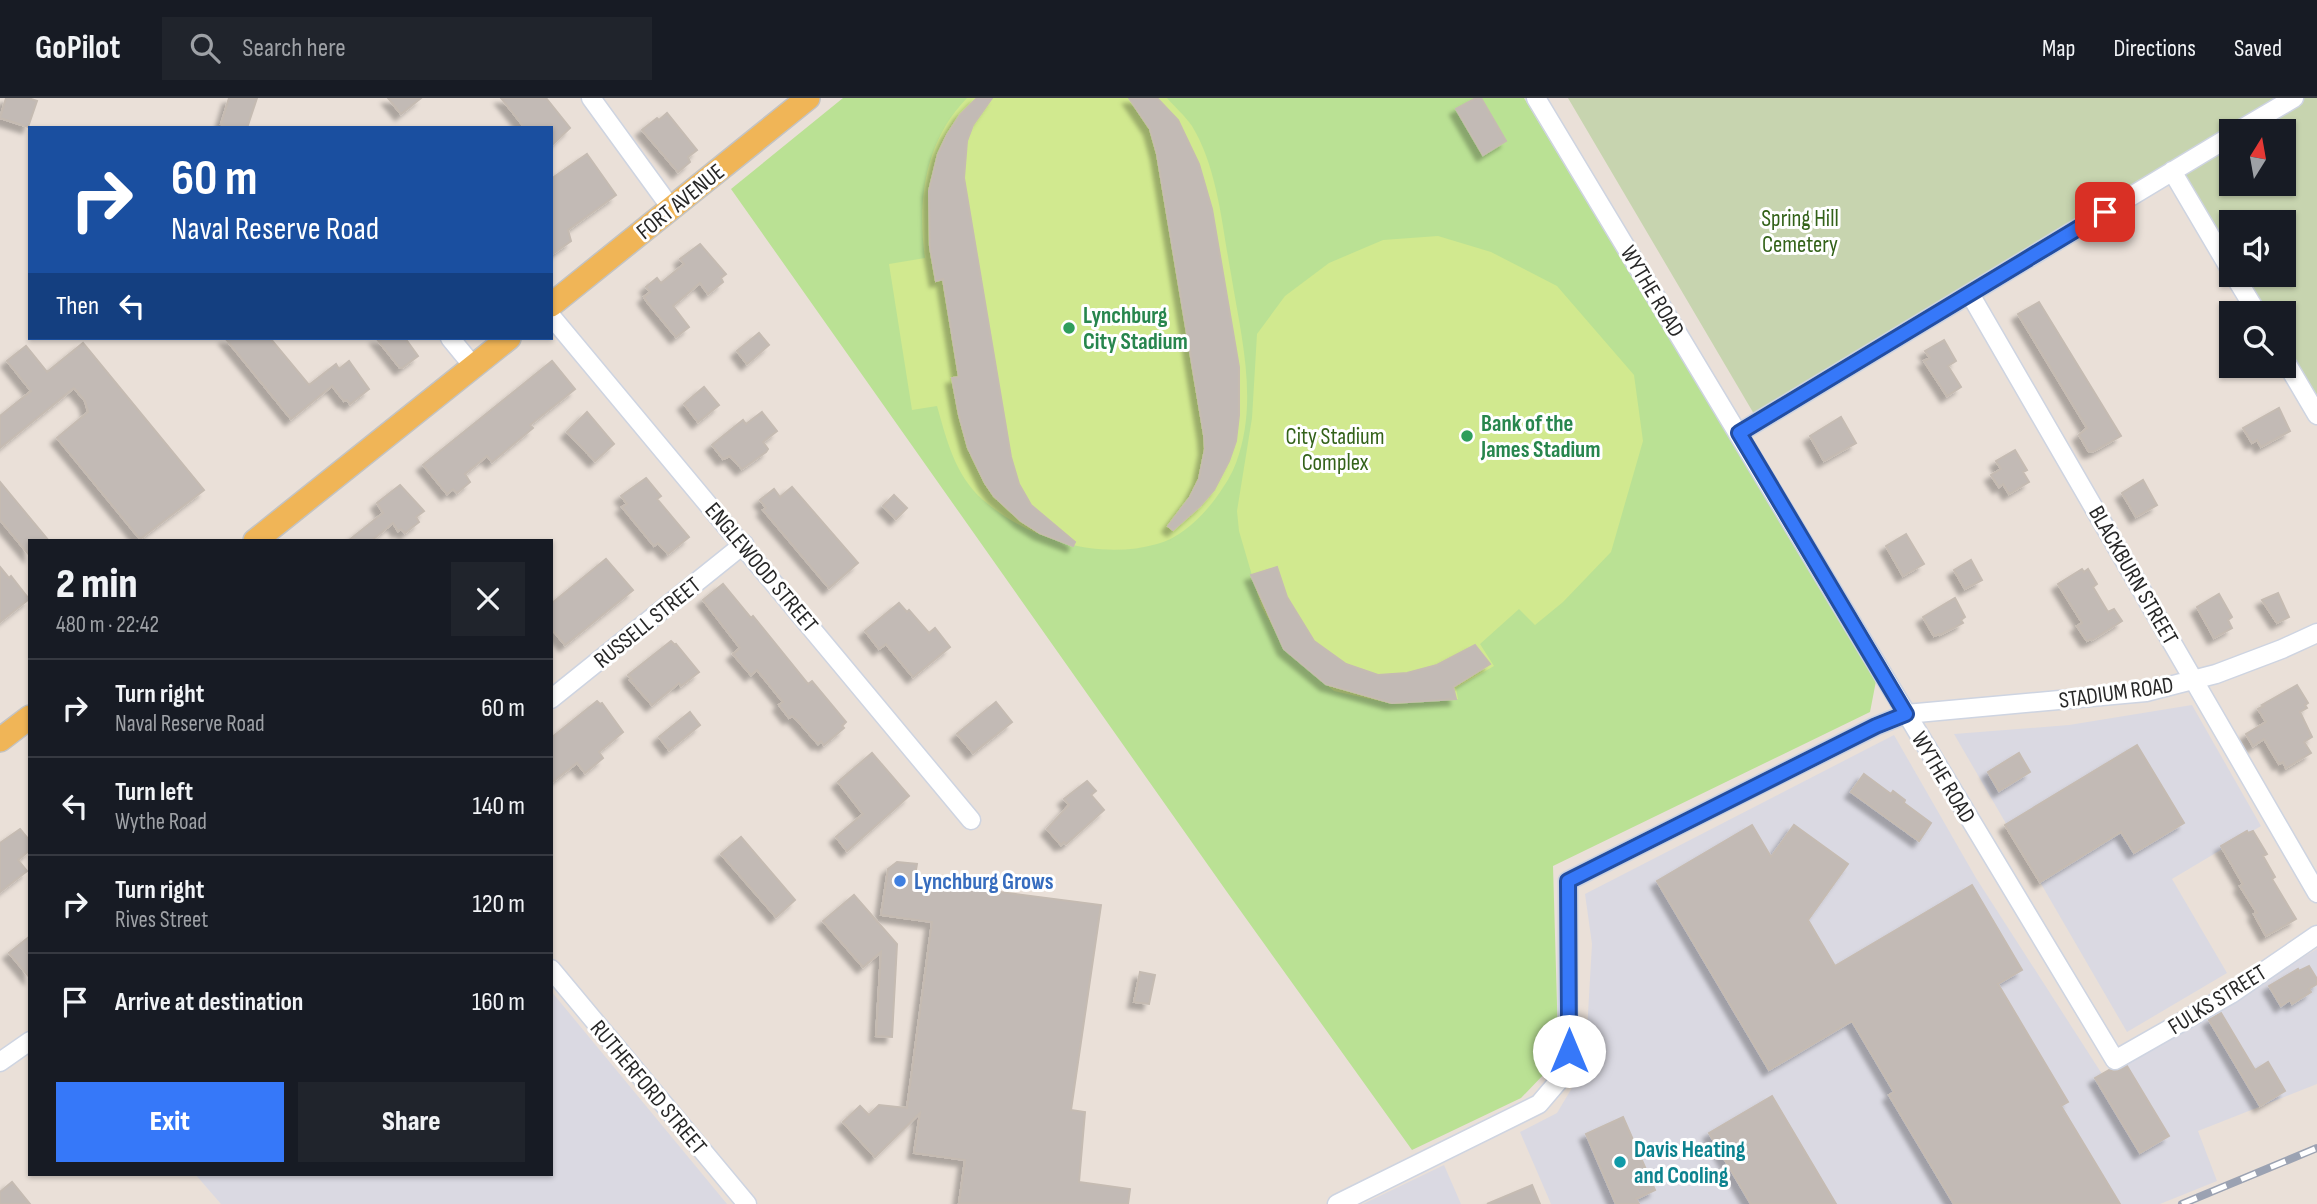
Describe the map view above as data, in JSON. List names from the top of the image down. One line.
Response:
{"streets":{"main road":["FORT AVENUE"],"street":["WYTHE ROAD","ENGLEWOOD STREET","BLACKBURN STREET","RUSSELL STREET","STADIUM ROAD","FULKS STREET","RUTHERFORD STREET"]},"crossings":[["WYTHE ROAD","STADIUM ROAD"],["WYTHE ROAD","FULKS STREET"],["ENGLEWOOD STREET","RUSSELL STREET"],["BLACKBURN STREET","STADIUM ROAD"]],"parks":["Spring Hill Cemetery","City Stadium Complex"],"places":["Lynchburg City Stadium","Bank of the James Stadium","Lynchburg Grows","Davis Heating and Cooling"],"north":"top","page":{"header":"GoPilot","search":"Search here","nav":["Map","Directions","Saved"],"turn":["60 m","Naval Reserve Road"],"then":"Then","heading":["2 min","480 m · 22:42"],"list":[{"name":"Turn right","note":"Naval Reserve Road","value":"60 m"},{"name":"Turn left","note":"Wythe Road","value":"140 m"},{"name":"Turn right","note":"Rives Street","value":"120 m"},{"name":"Arrive at destination","value":"160 m"}],"buttons":["Exit","Share"]}}
